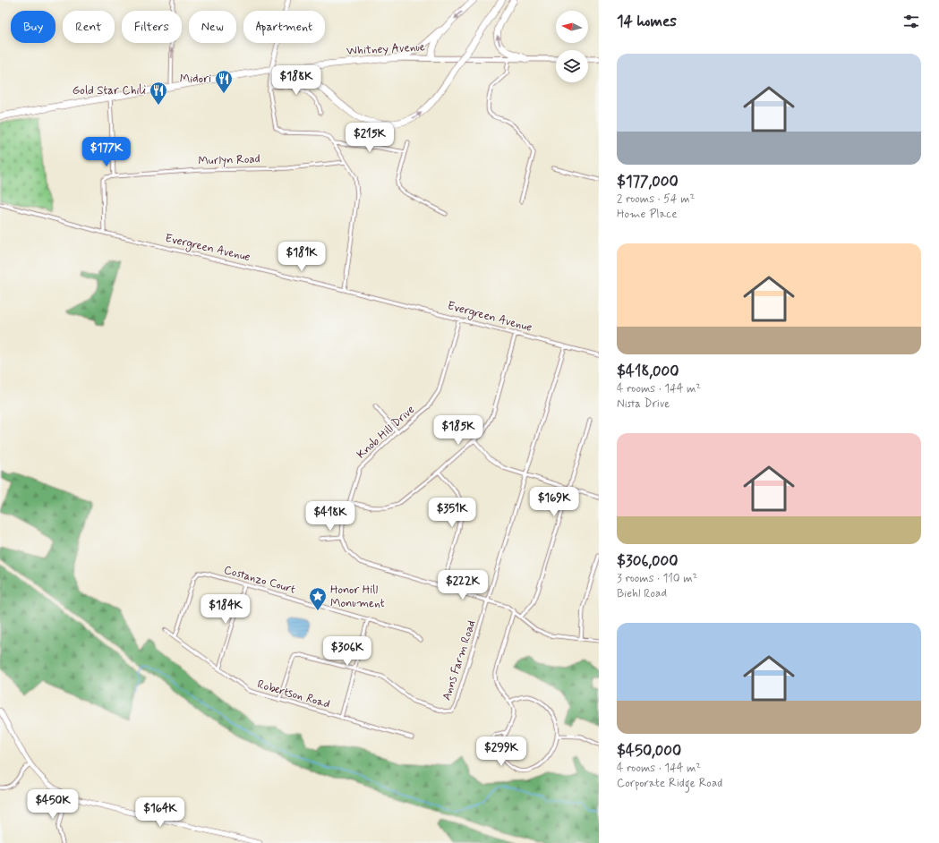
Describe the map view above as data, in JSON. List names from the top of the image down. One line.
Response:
{"streets":{"highway":["Whitney Avenue"],"street":["Murlyn Road","Evergreen Avenue","Knob Hill Drive","Costanzo Court","Anns Farm Road","Robertson Road"]},"crossings":[["Evergreen Avenue","Knob Hill Drive"],["Evergreen Avenue","Anns Farm Road"],["Costanzo Court","Robertson Road"]],"places":{"restaurant":["Midori","Gold Star Chili"],"place":["Honor Hill Monument"]},"north":"left","page":{"heading":"14 homes","chip":["Buy","Rent","Filters","New","Apartment"],"list":[{"name":"$177,000","note":"2 rooms · 54 m² · Home Place"},{"name":"$418,000","note":"4 rooms · 144 m² · Nista Drive"},{"name":"$306,000","note":"3 rooms · 110 m² · Biehl Road"},{"name":"$450,000","note":"4 rooms · 144 m² · Corporate Ridge Road"}],"price":["$188K","$215K","$177K","$181K","$185K","$169K","$351K","$418K","$222K","$184K","$306K","$299K","$450K","$164K"]}}
